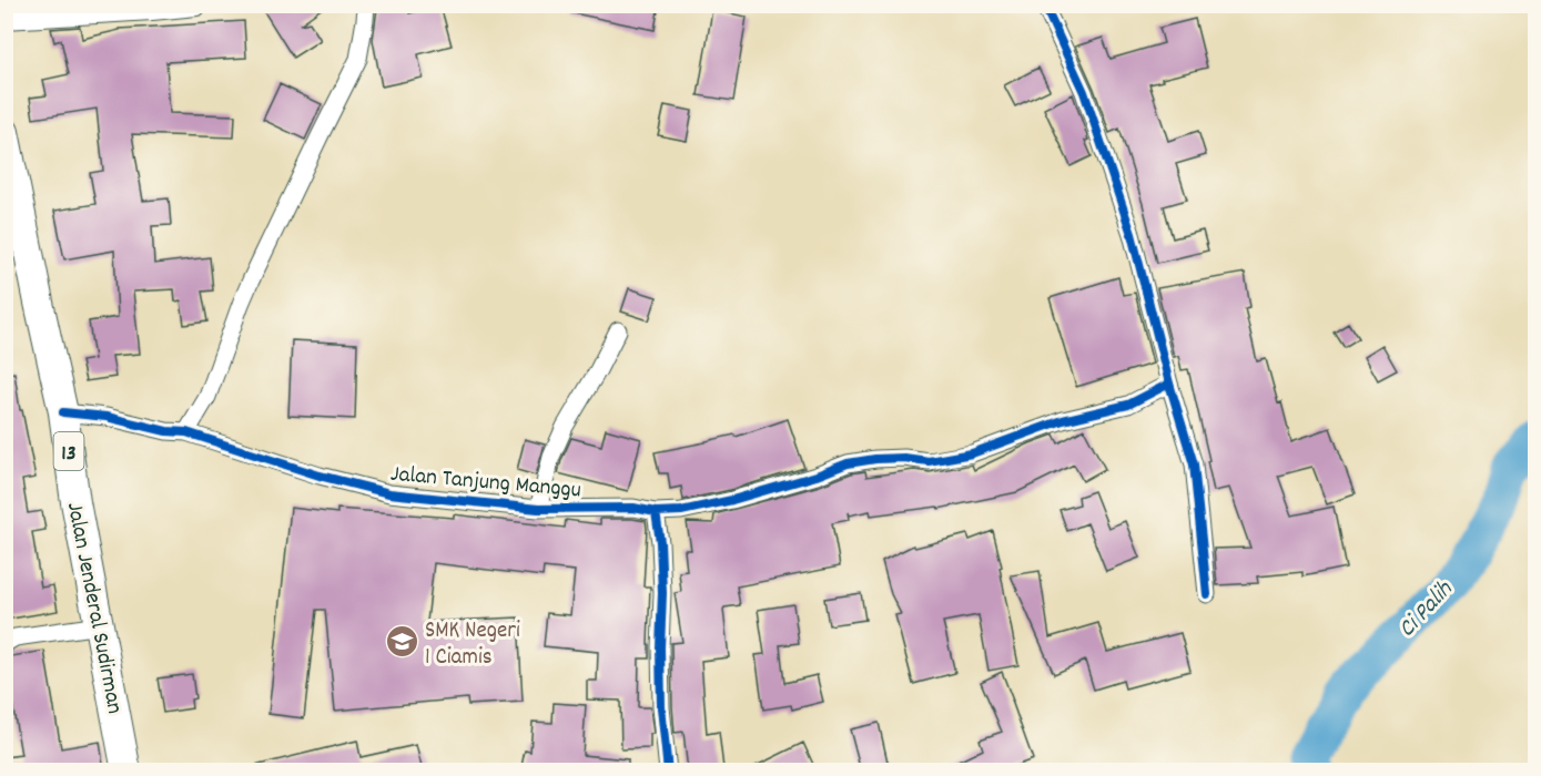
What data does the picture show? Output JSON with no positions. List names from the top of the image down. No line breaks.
{"streets":{"highway":["13","Jalan Jenderal Sudirman"],"street":["Jalan Tanjung Manggu"]},"crossings":[["Jalan Tanjung Manggu","Jalan Jenderal Sudirman"]],"water":["Ci Palih"],"places":{"school or university":["SMK Negeri 1 Ciamis"]}}
